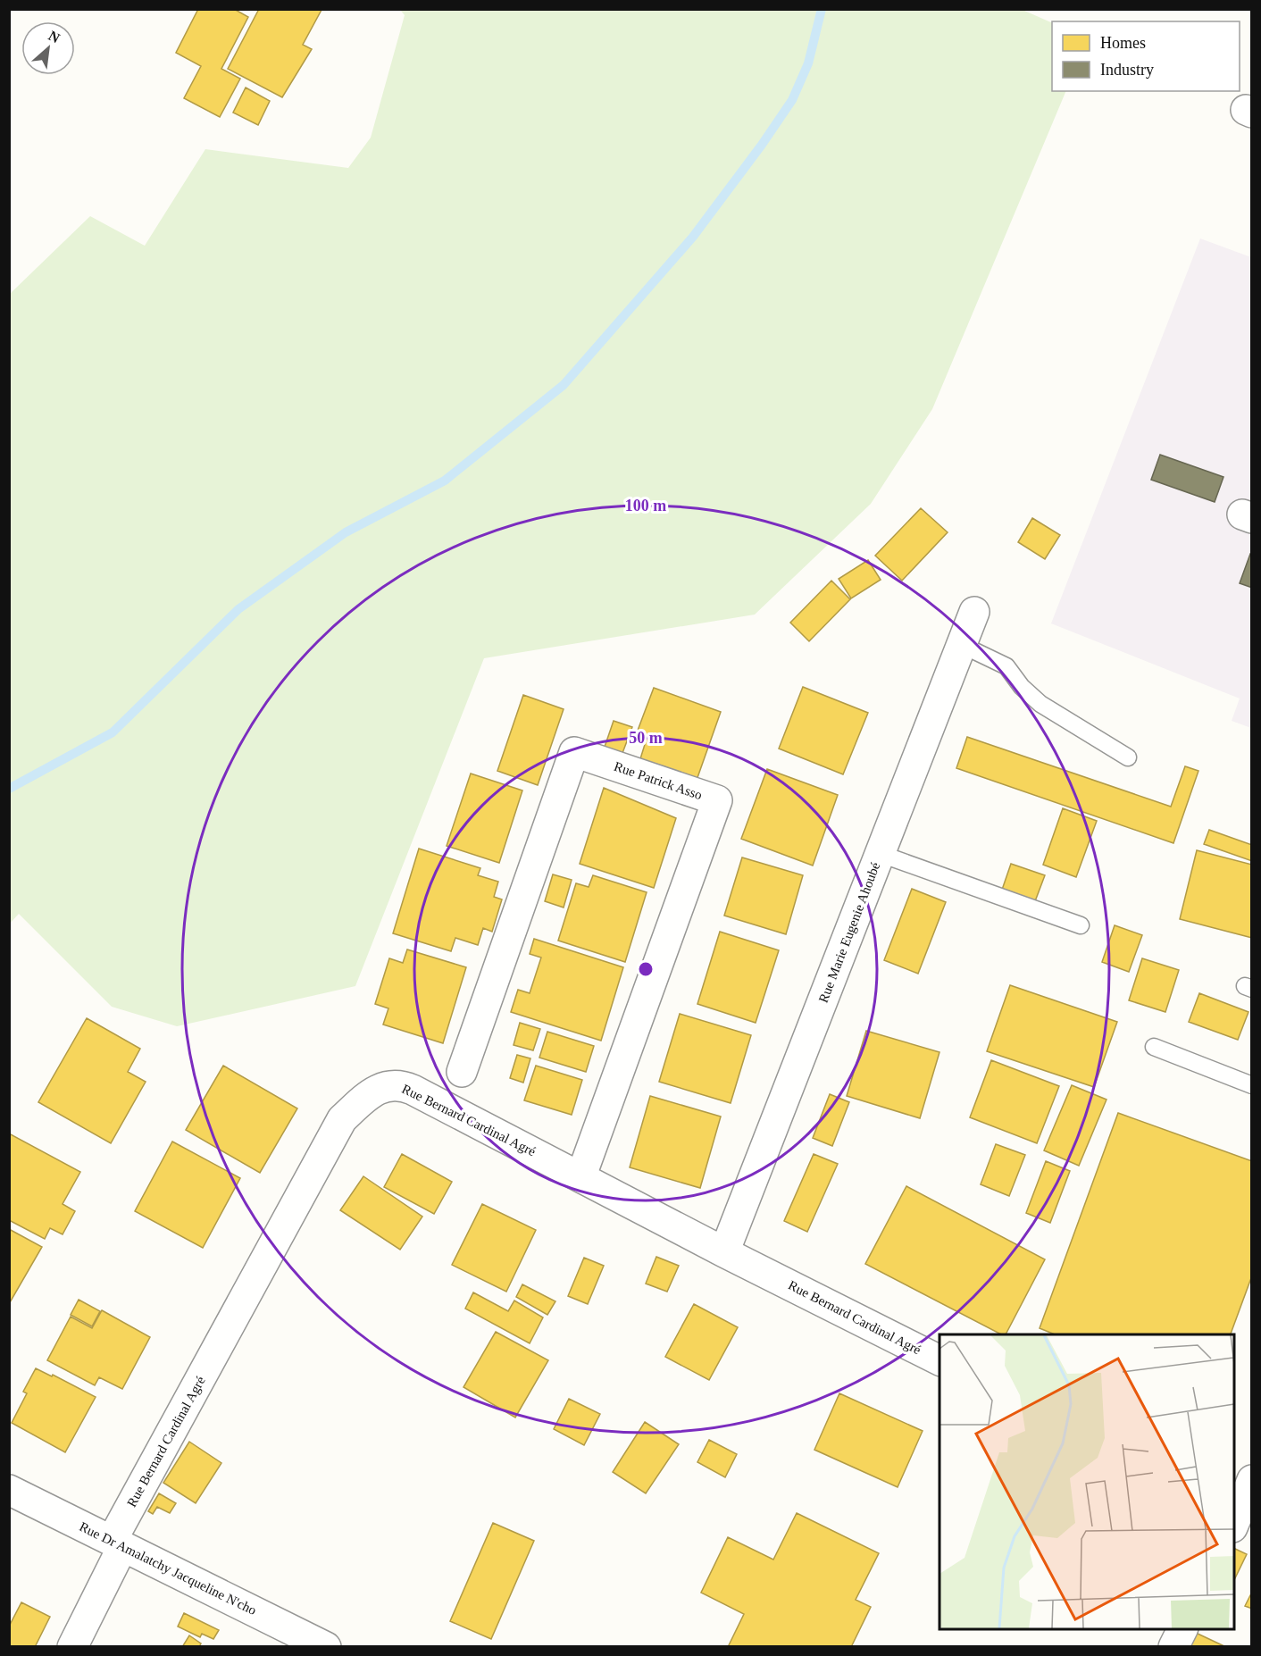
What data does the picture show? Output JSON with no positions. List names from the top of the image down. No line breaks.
{"streets":{"street":["Rue Patrick Asso","Rue Marie Eugenie Ahoubé","Rue Bernard Cardinal Agré","Rue Dr Amalatchy Jacqueline N'cho"]},"crossings":[["Rue Patrick Asso","Rue Bernard Cardinal Agré"],["Rue Marie Eugenie Ahoubé","Rue Bernard Cardinal Agré"],["Rue Bernard Cardinal Agré","Rue Dr Amalatchy Jacqueline N'cho"]],"legend":["Homes","Industry"],"north":"top right","rings":["100 m","50 m"]}
